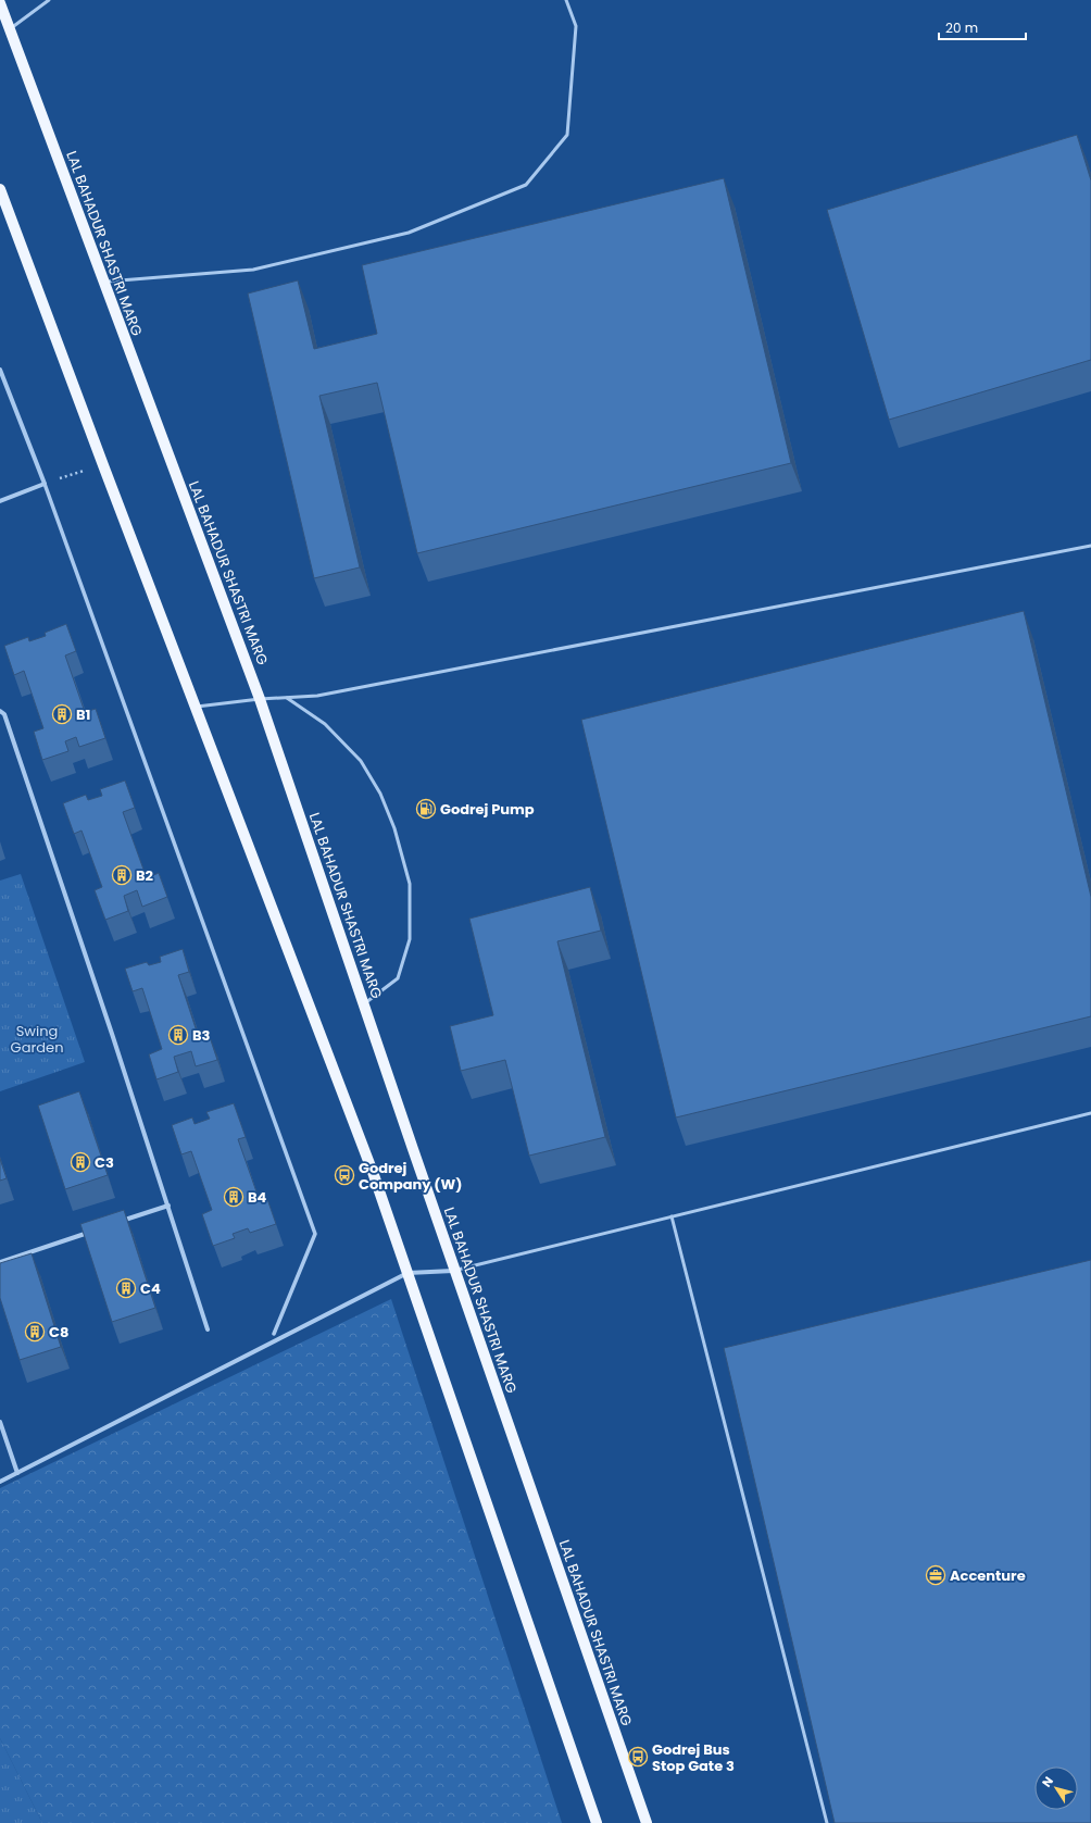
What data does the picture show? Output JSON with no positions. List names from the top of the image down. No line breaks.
{"streets":{"main road":["LAL BAHADUR SHASTRI MARG"]},"parks":["Swing Garden"],"places":{"building":["B1","B2","B3","C3","B4","C4","C8"],"fuel station":["Godrej Pump"],"bus stop":["Godrej Company (W)","Godrej Bus Stop Gate 3"],"office":["Accenture"]},"scale_bar":"20 m","north":"top left"}
